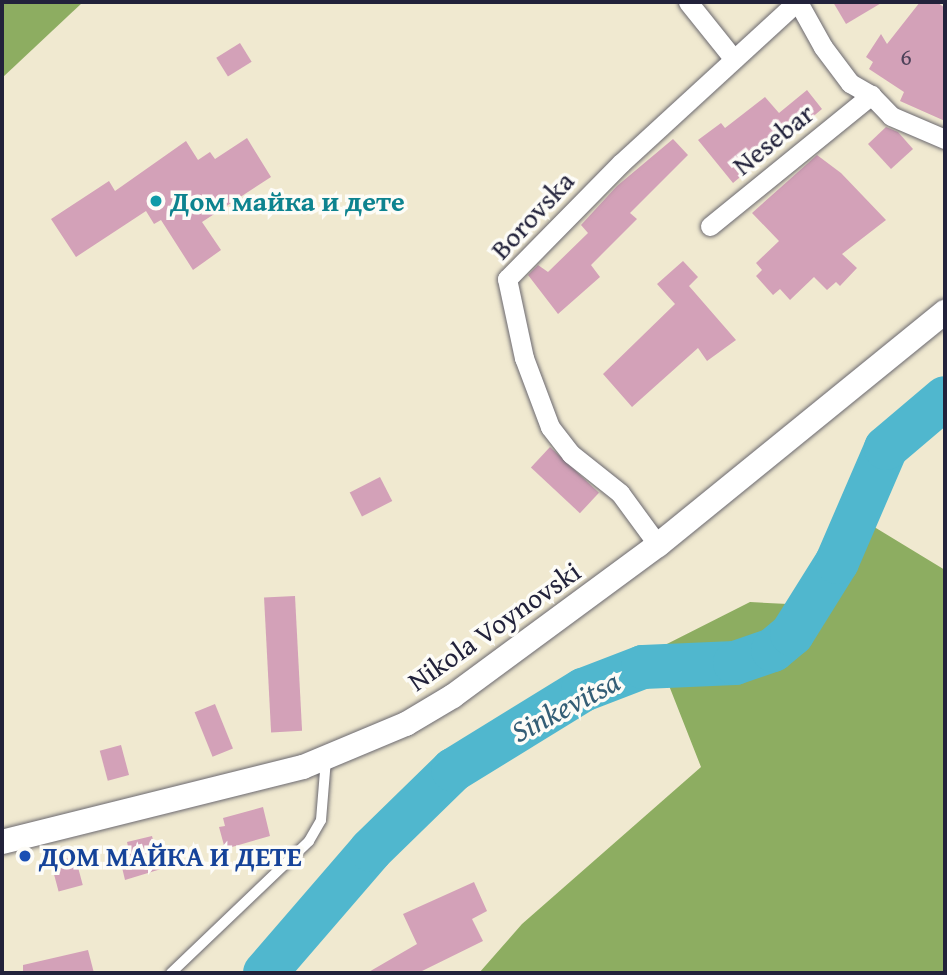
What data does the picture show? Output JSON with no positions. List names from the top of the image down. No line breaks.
{"streets":{"street":["Nesebar","Borovska","Nikola Voynovski"]},"crossings":[["Borovska","Nikola Voynovski"]],"water":["Sinkevitsa"],"places":["Дом майка и дете","ДОМ МАЙКА И ДЕТЕ"],"house_numbers":["6"]}
